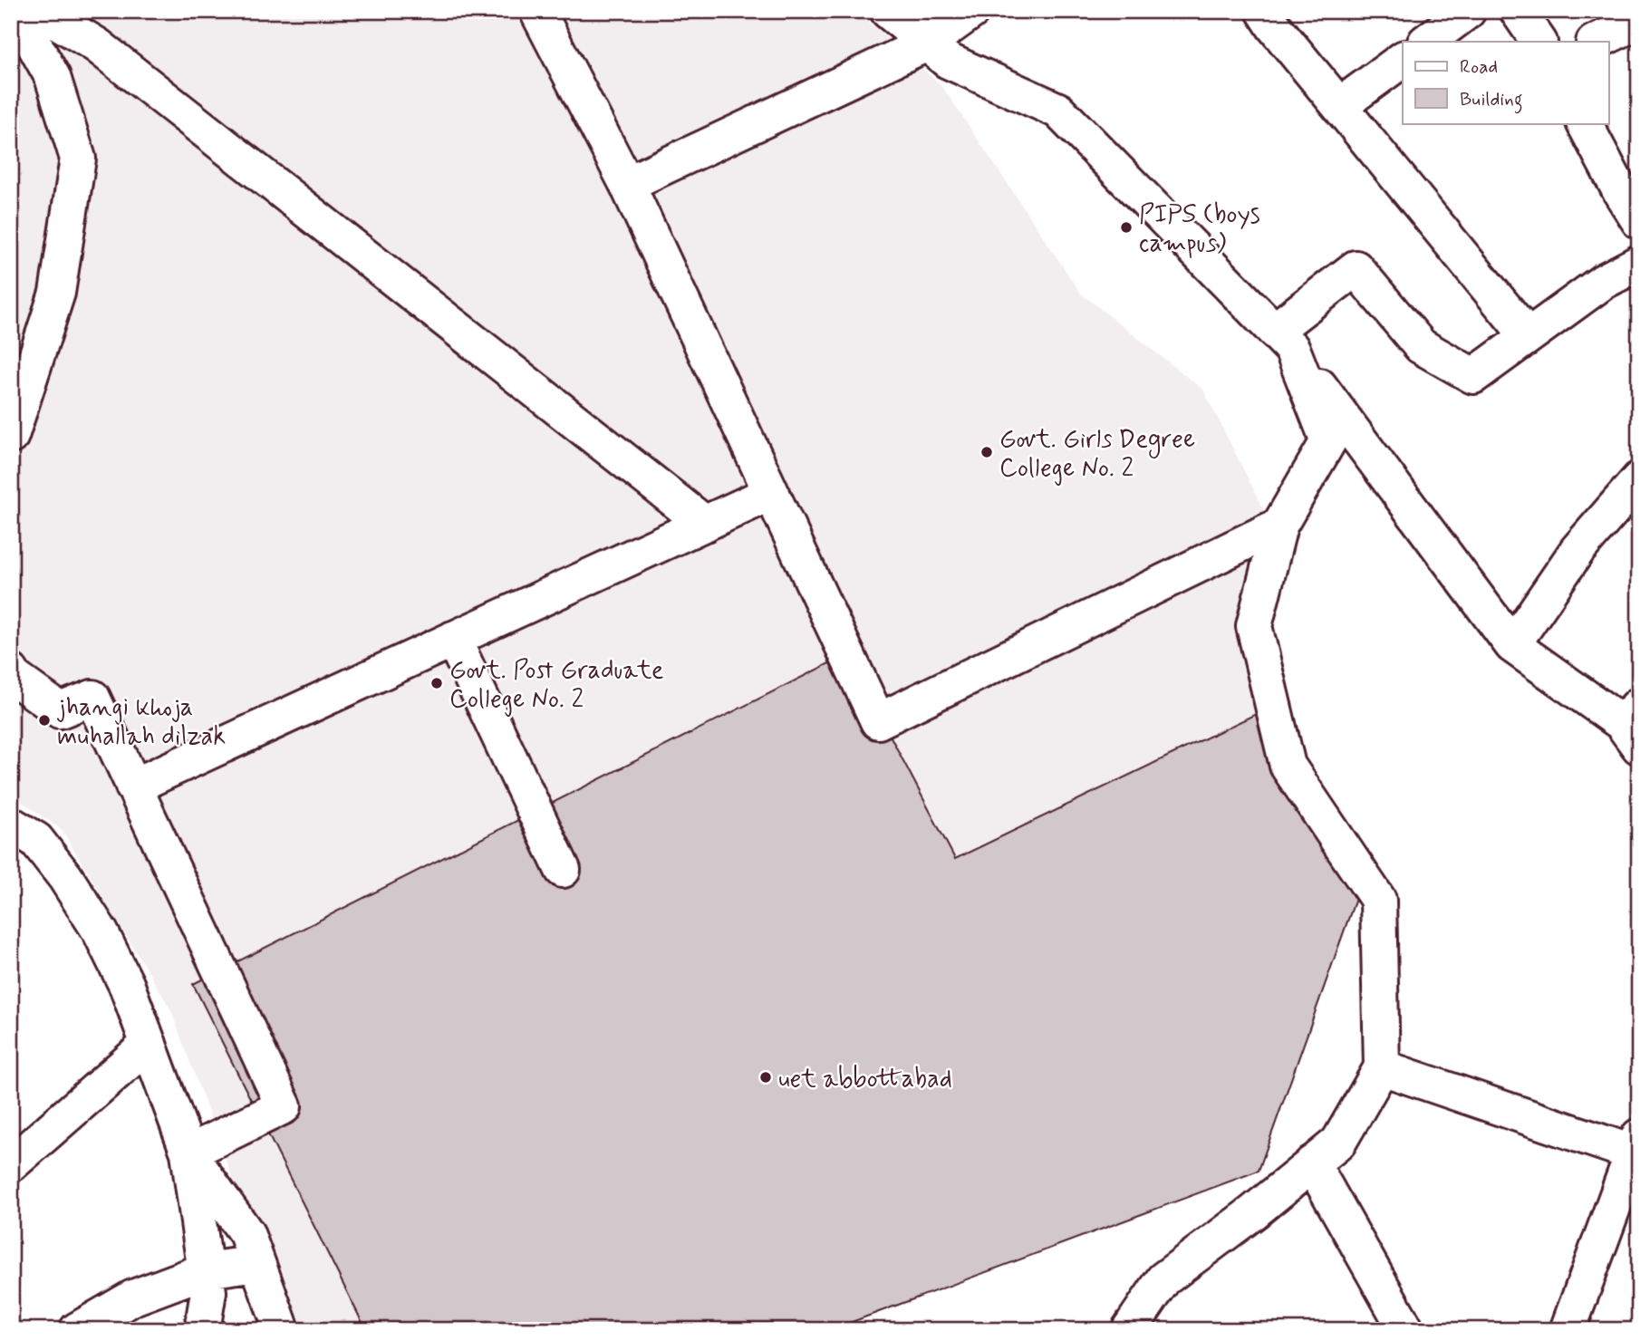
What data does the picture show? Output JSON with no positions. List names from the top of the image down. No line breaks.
{"places":["PIPS (boys campus)","Govt. Girls Degree College No. 2","Govt. Post Graduate College No. 2","jhangi khoja muhallah dilzak","uet abbottabad"],"legend":["Road","Building"]}
